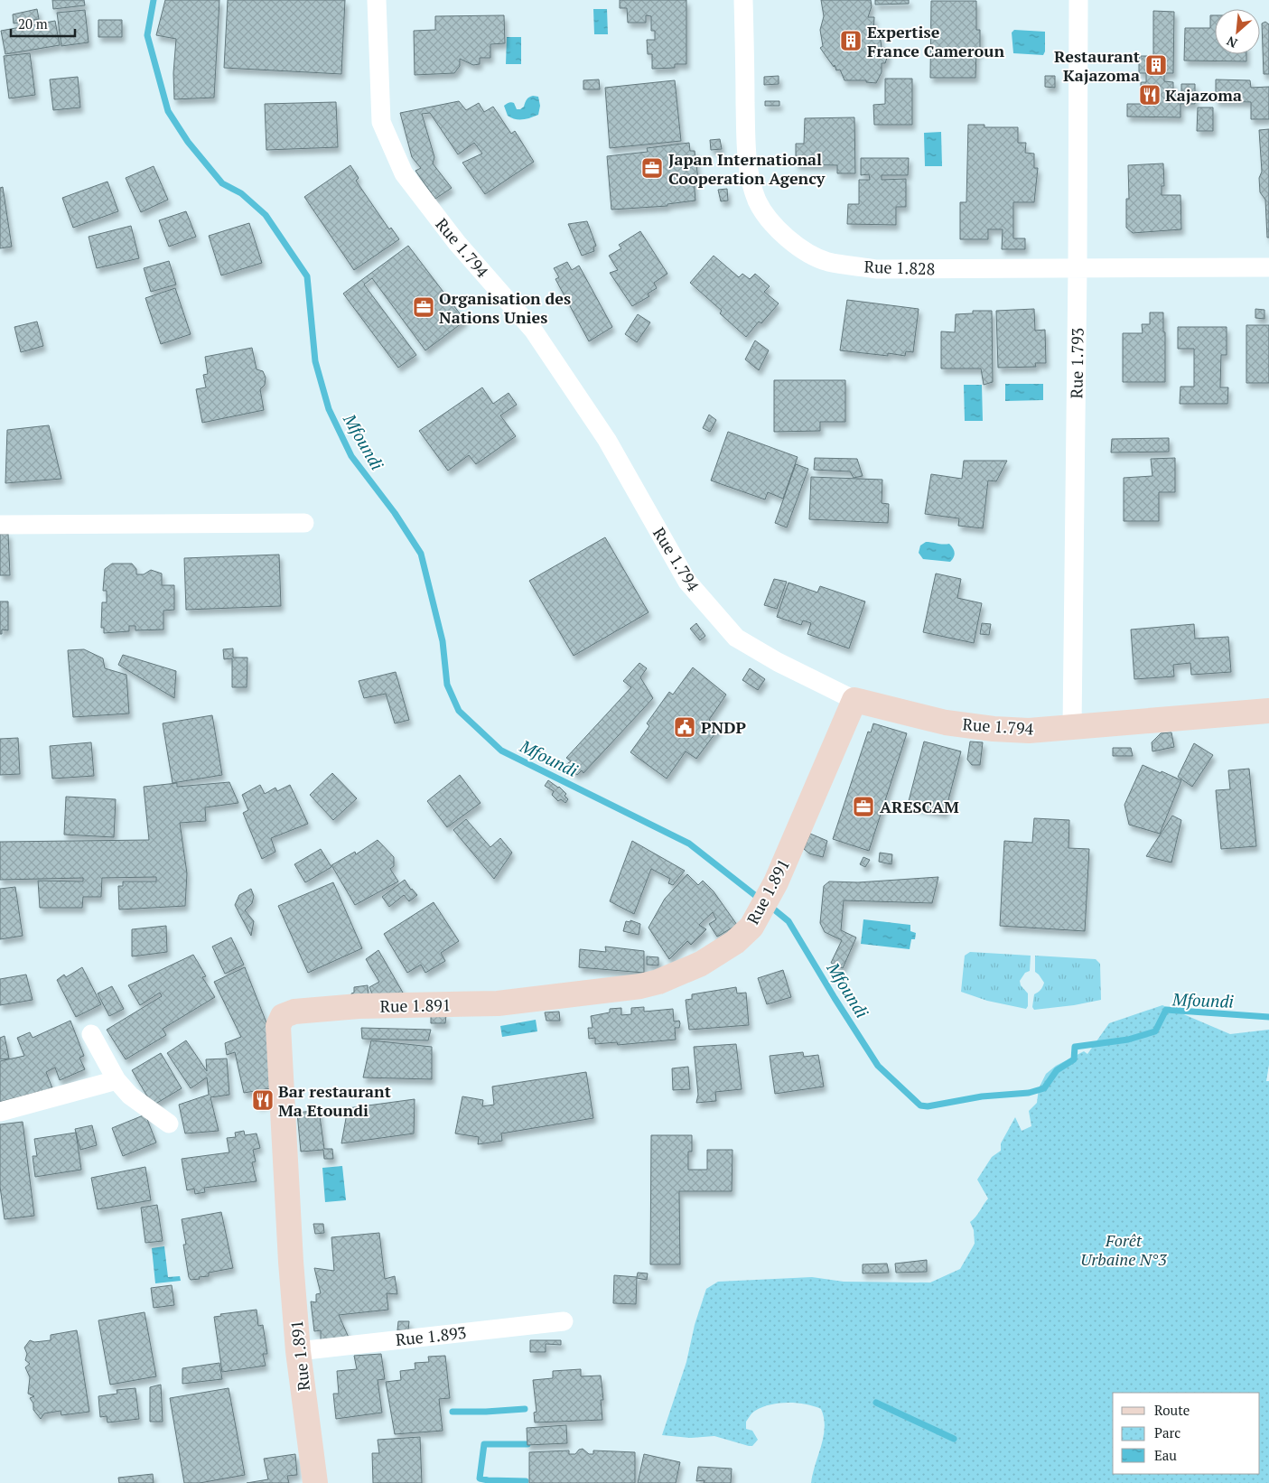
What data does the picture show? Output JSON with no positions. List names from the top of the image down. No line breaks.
{"streets":{"street":["Rue 1.794","Rue 1.828","Rue 1.793","Rue 1.891","Rue 1.893"]},"crossings":[["Rue 1.794","Rue 1.793"],["Rue 1.794","Rue 1.891"],["Rue 1.828","Rue 1.793"],["Rue 1.891","Rue 1.893"]],"water":["Mfoundi"],"parks":["Forêt Urbaine N°3"],"places":{"building":["Expertise France Cameroun","Restaurant Kajazoma"],"restaurant":["Kajazoma","Bar restaurant Ma Etoundi"],"office":["Japan International Cooperation Agency","Organisation des Nations Unies","ARESCAM"],"public building":["PNDP"]},"legend":["Route","Parc","Eau"],"scale_bar":"20 m","north":"bottom left"}
